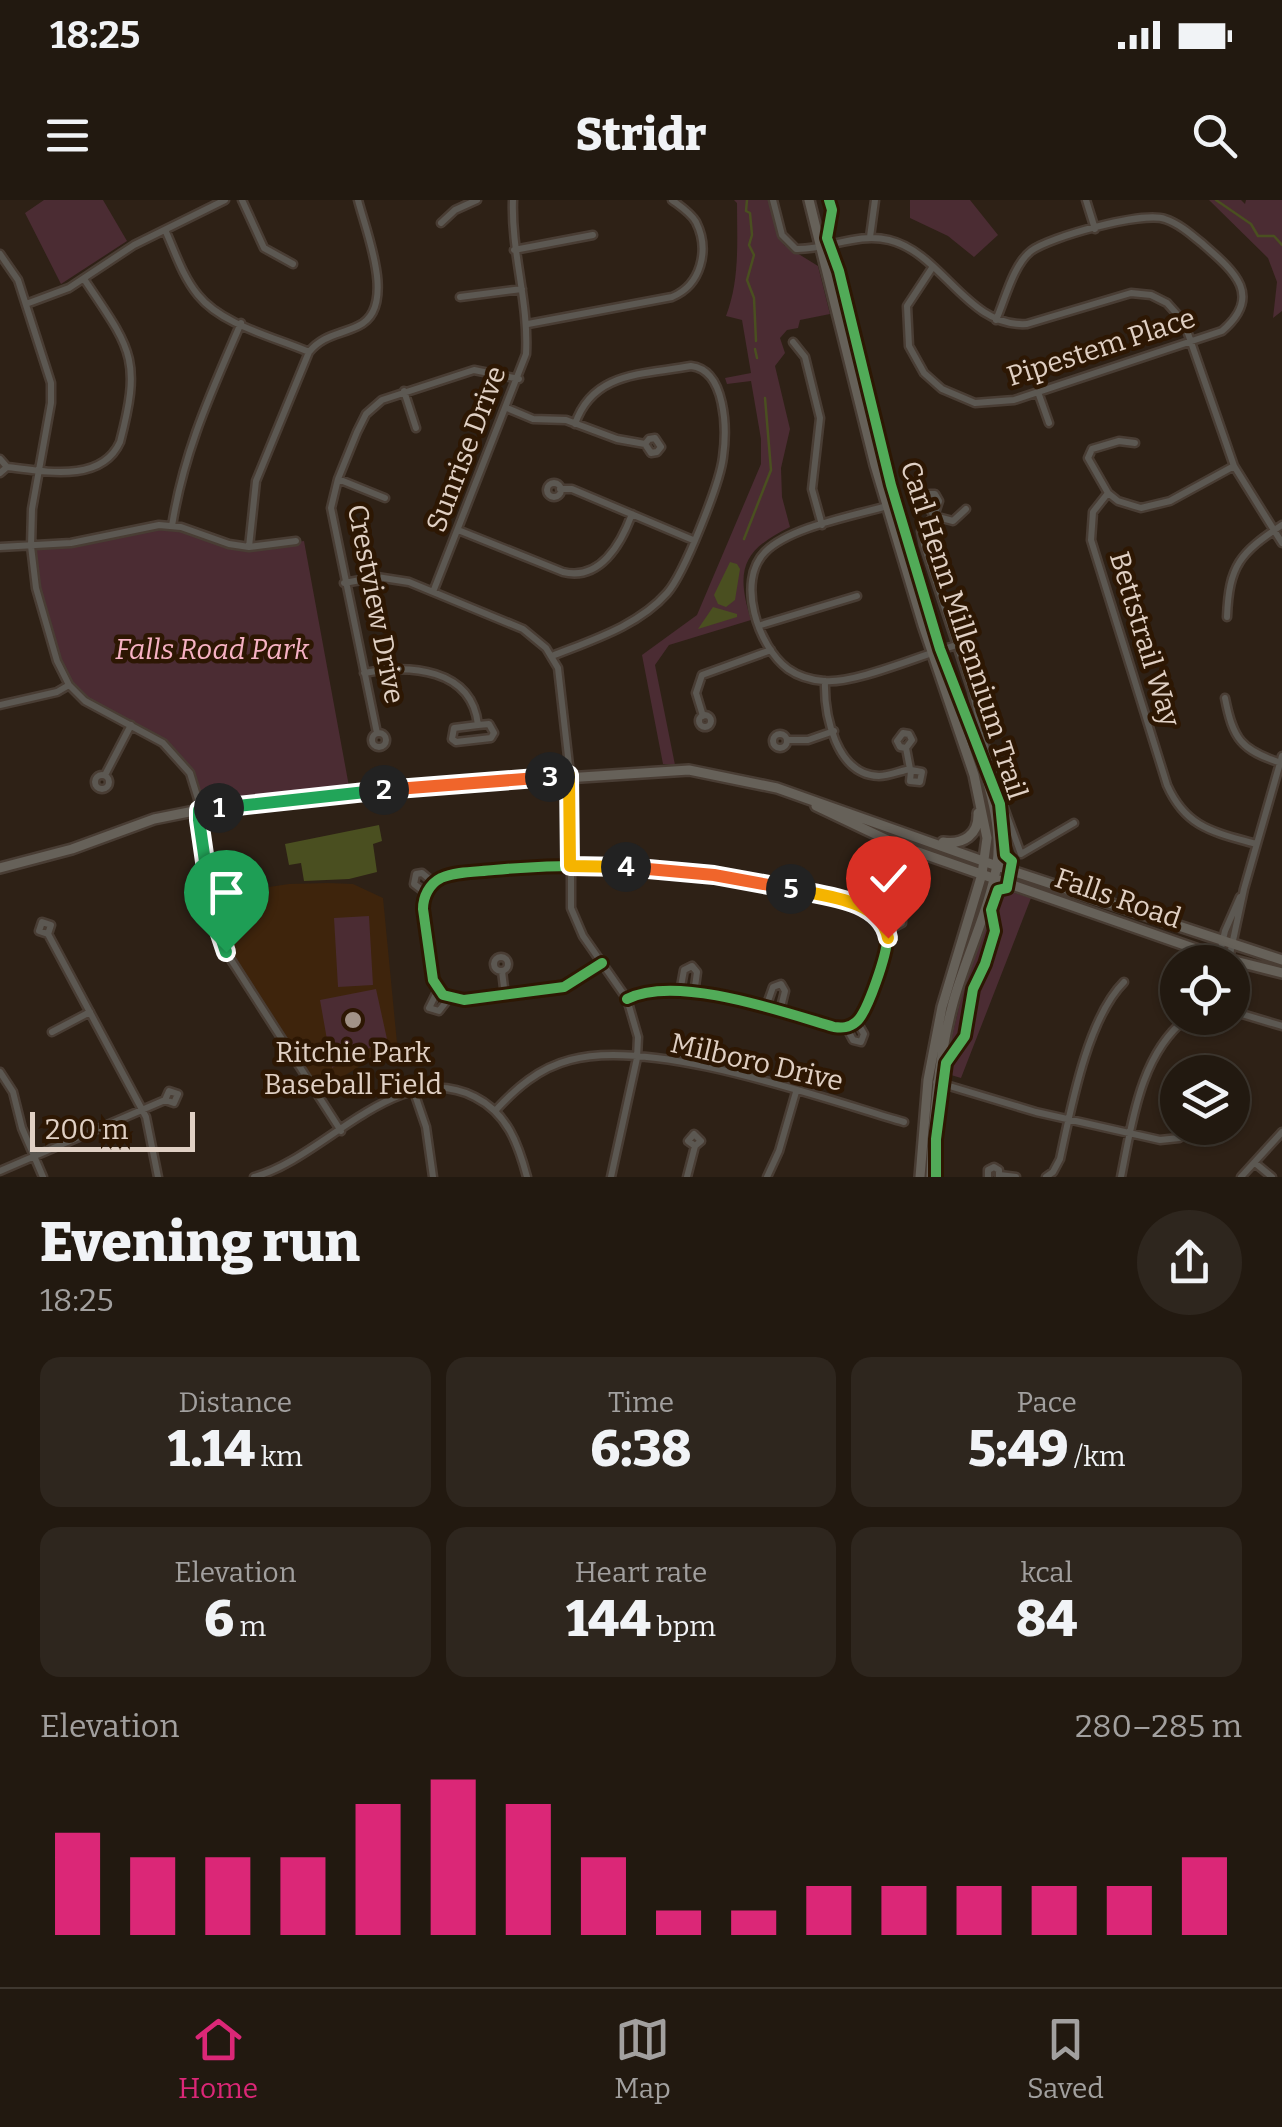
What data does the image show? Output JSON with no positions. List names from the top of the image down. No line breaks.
{"streets":{"main road":["Falls Road"],"street":["Pipestem Place","Sunrise Drive","Crestview Drive","Bettstrail Way","Milboro Drive"],"cycle path":["Carl Henn Millennium Trail"]},"crossings":[["Sunrise Drive","Crestview Drive"]],"parks":["Falls Road Park"],"places":["Ritchie Park Baseball Field"],"scale_bar":"200 m","page":{"status":"18:25","header":"Stridr","pins":["3","2","1","4","5"],"scale":"200 m","heading":["Evening run","18:25"],"stats":[["Distance","1.14 km"],["Time","6:38"],["Pace","5:49 /km"],["Elevation","6 m"],["Heart rate","144 bpm"],["kcal","84"]],"chart":["Elevation","280–285 m"],"tabs":["Home","Map","Saved"]}}
